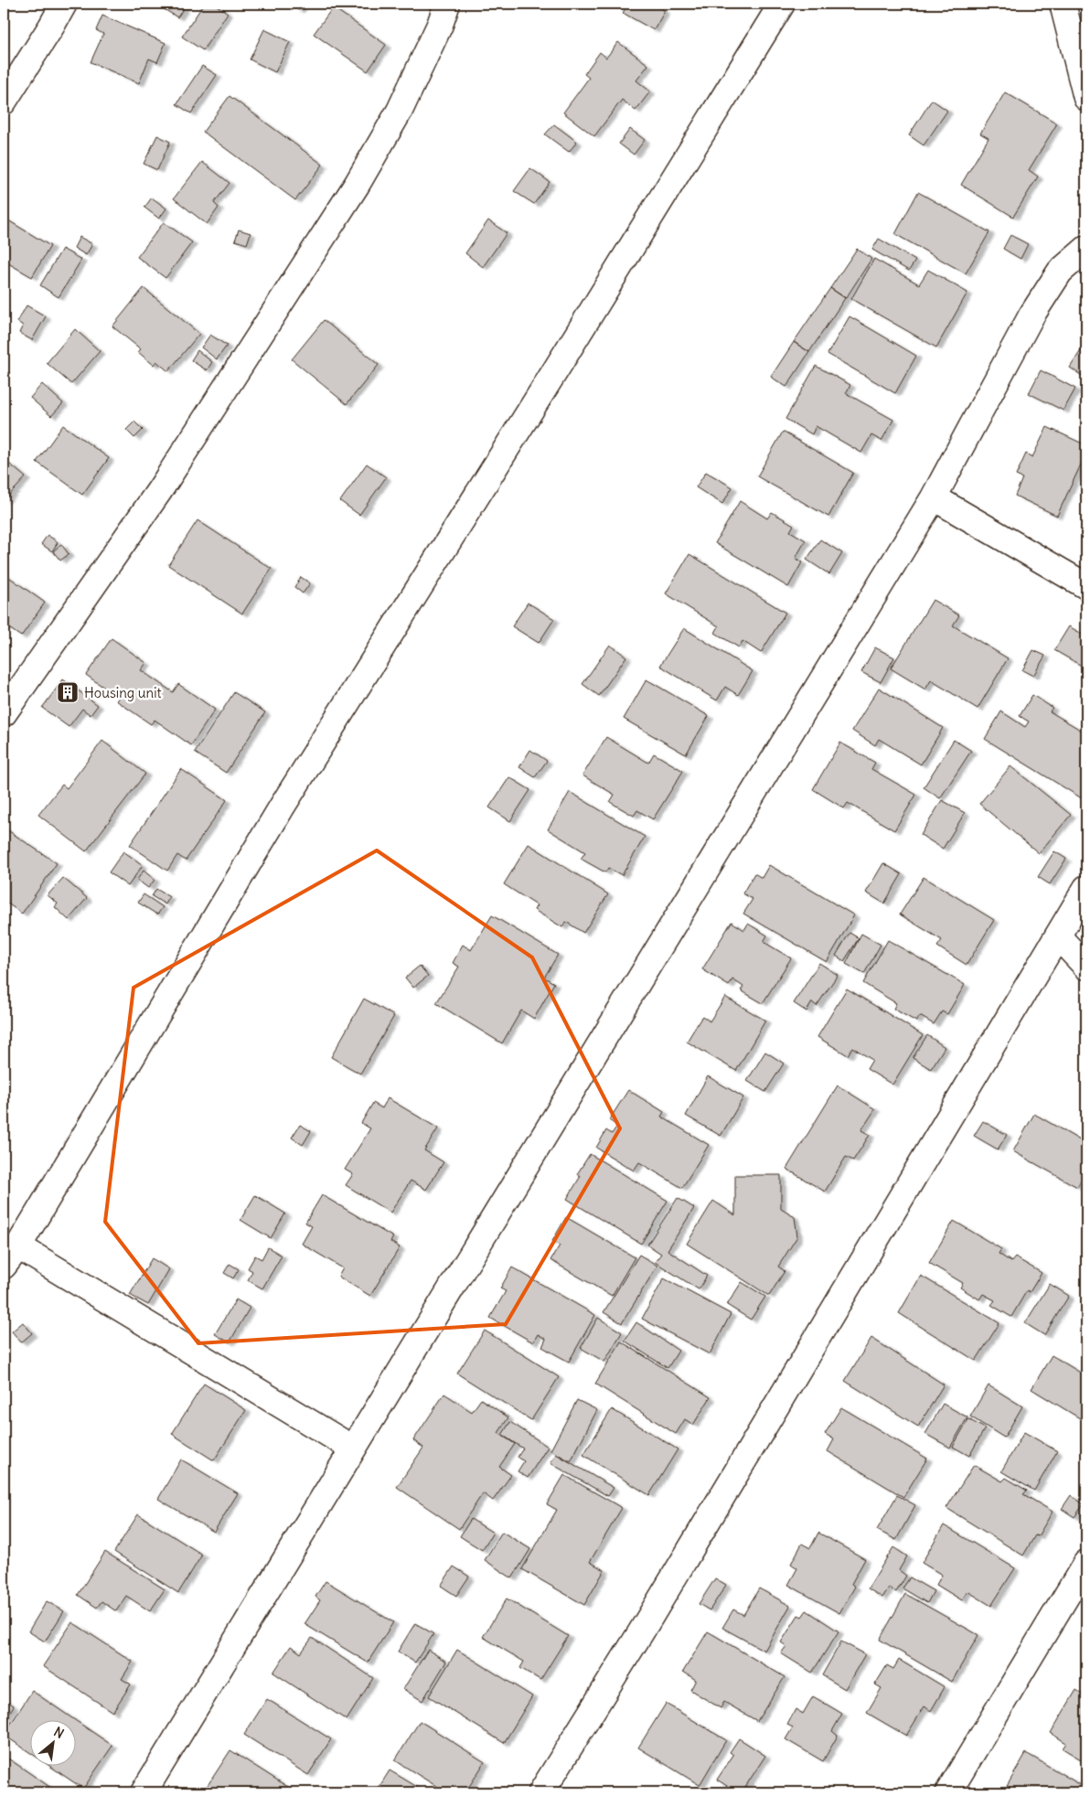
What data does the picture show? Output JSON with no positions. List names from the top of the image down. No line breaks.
{"places":{"building":["Housing unit"]},"north":"top right"}
